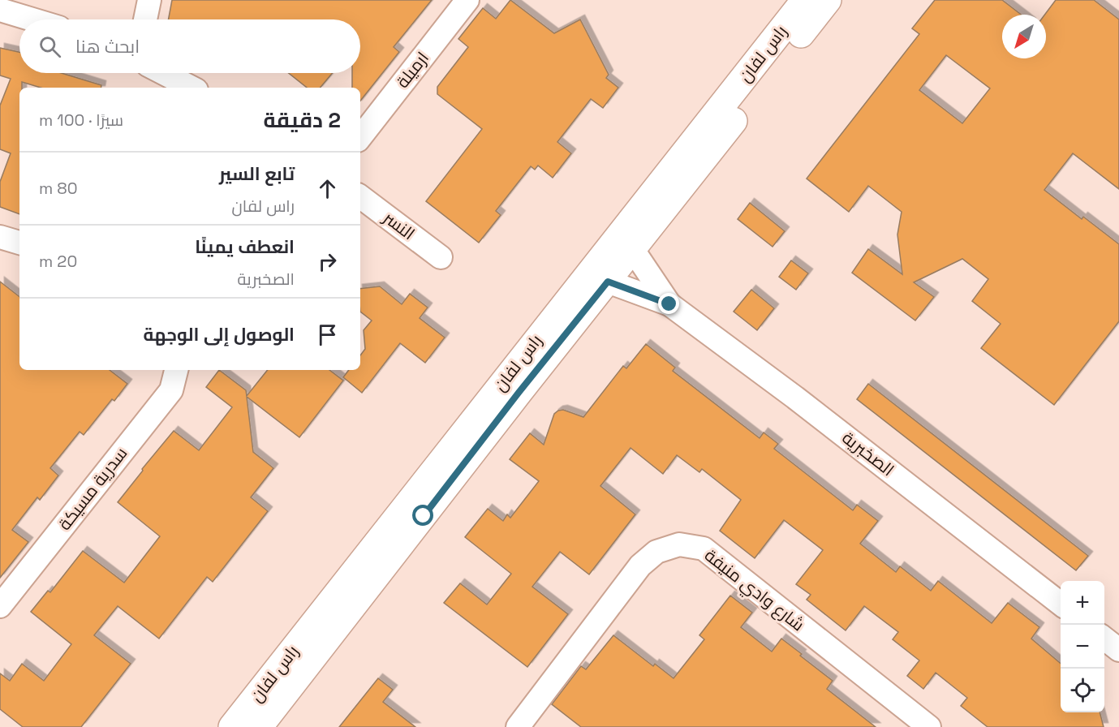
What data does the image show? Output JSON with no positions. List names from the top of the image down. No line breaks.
{"streets":{"street":["راس لفان","ارميلة","النسر","الصخبرية","سدرية مسيكة","شارع وادي منيفة"]},"crossings":[["راس لفان","الصخبرية"]],"north":"bottom left","page":{"search":"ابحث هنا","heading":["2 دقيقة","سيرًا · 100 m"],"list":[["تابع السير","راس لفان","80 m"],["انعطف يمينًا","الصخبرية","20 m"],"الوصول إلى الوجهة"],"map_buttons":["+","−"]}}
